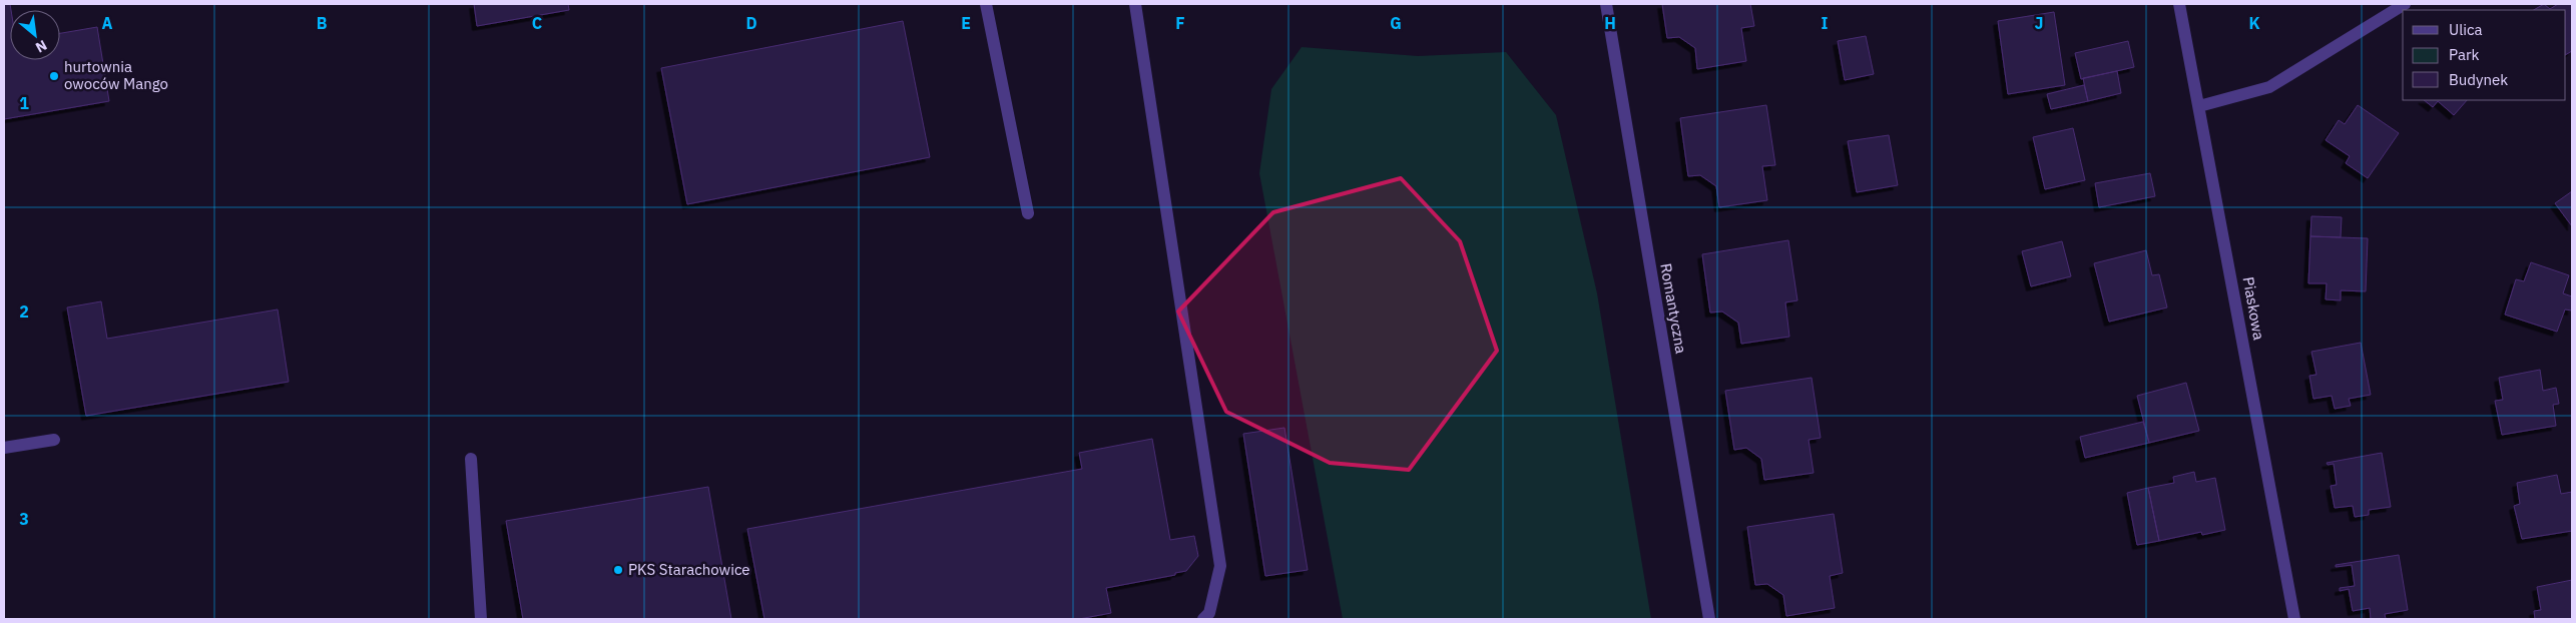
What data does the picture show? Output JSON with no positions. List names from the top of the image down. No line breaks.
{"streets":{"street":["Romantyczna","Piaskowa"]},"places":["hurtownia owoców Mango","PKS Starachowice"],"legend":["Ulica","Park","Budynek"],"north":"bottom right","grid":{"columns":["A","B","C","D","E","F","G","H","I","J","K"],"rows":["1","2","3"]}}
